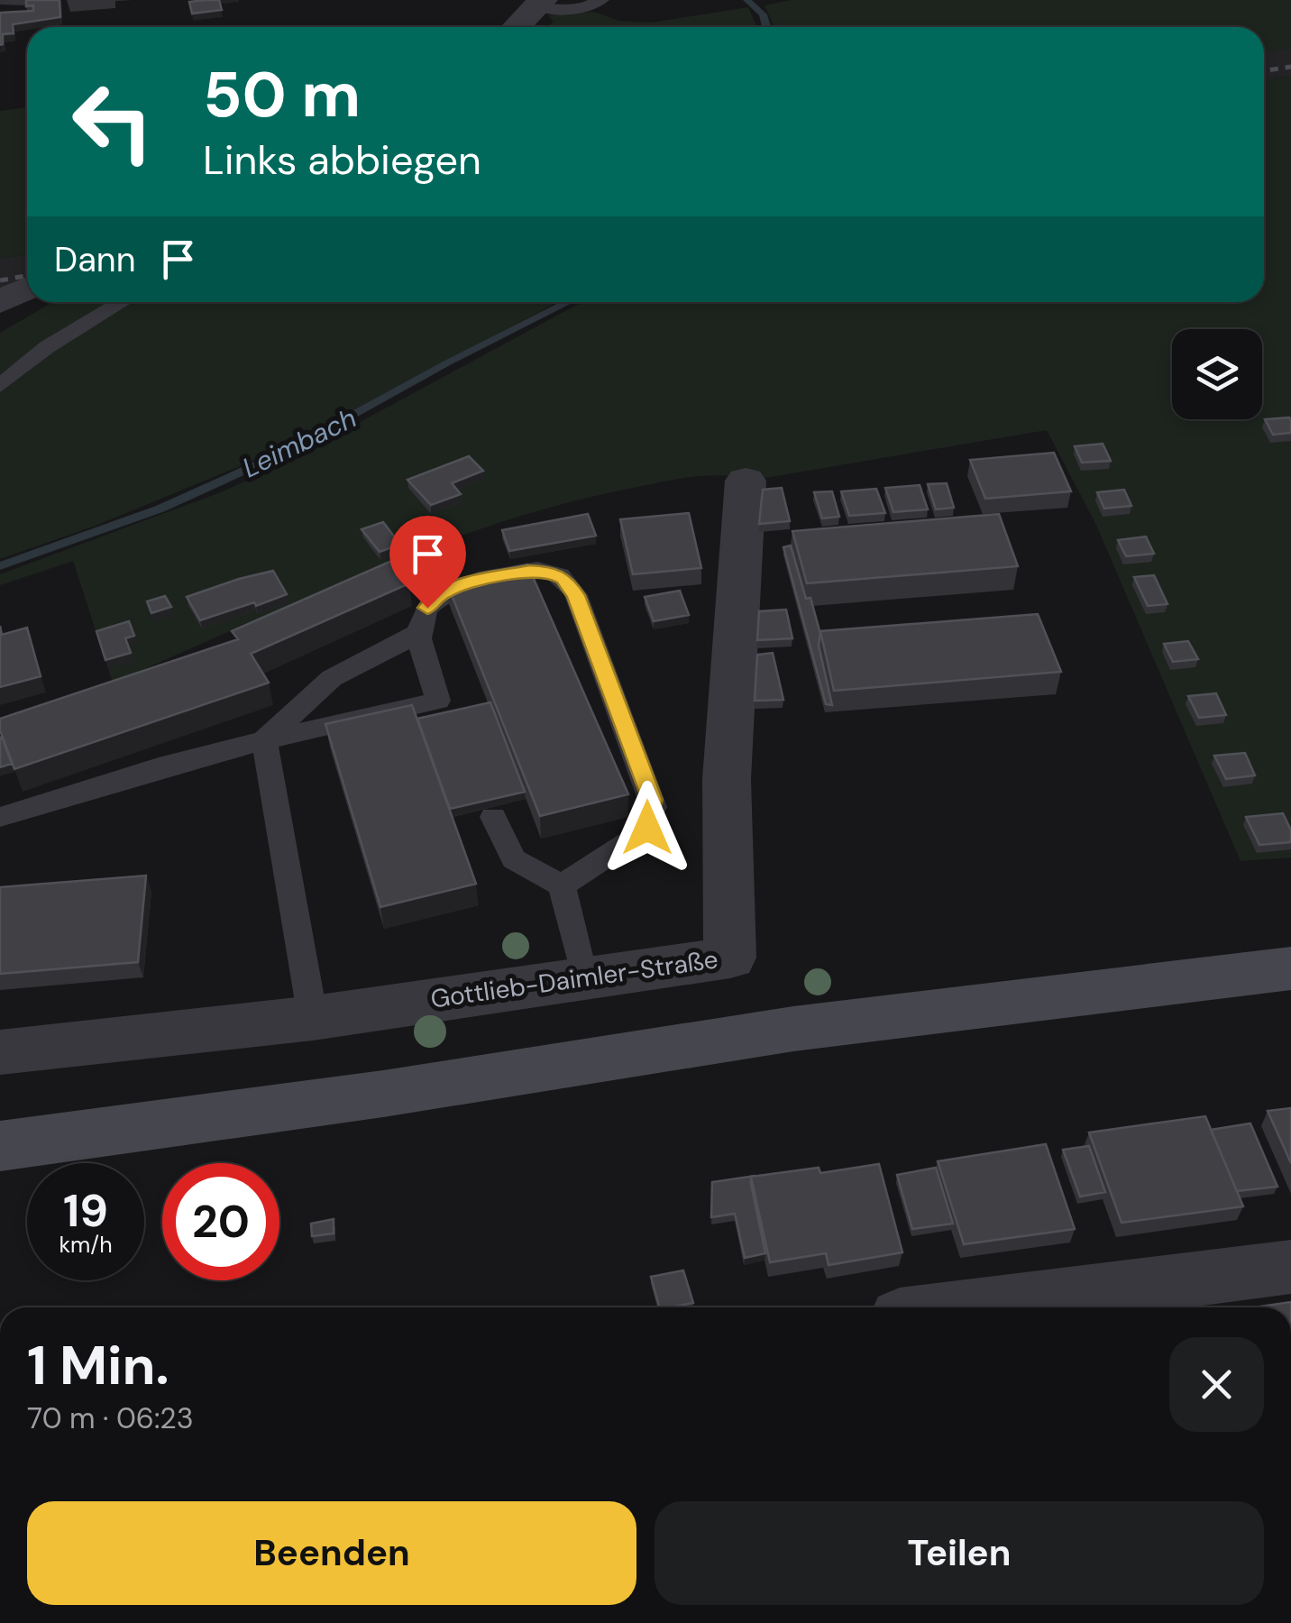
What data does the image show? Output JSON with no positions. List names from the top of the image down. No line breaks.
{"streets":{"street":["Gottlieb-Daimler-Straße"]},"water":["Leimbach"],"page":{"turn":["50 m","Links abbiegen"],"then":"Dann","speed":"19 km/h","limit":"20","heading":["1 Min.","70 m · 06:23"],"buttons":["Beenden","Teilen"]}}
